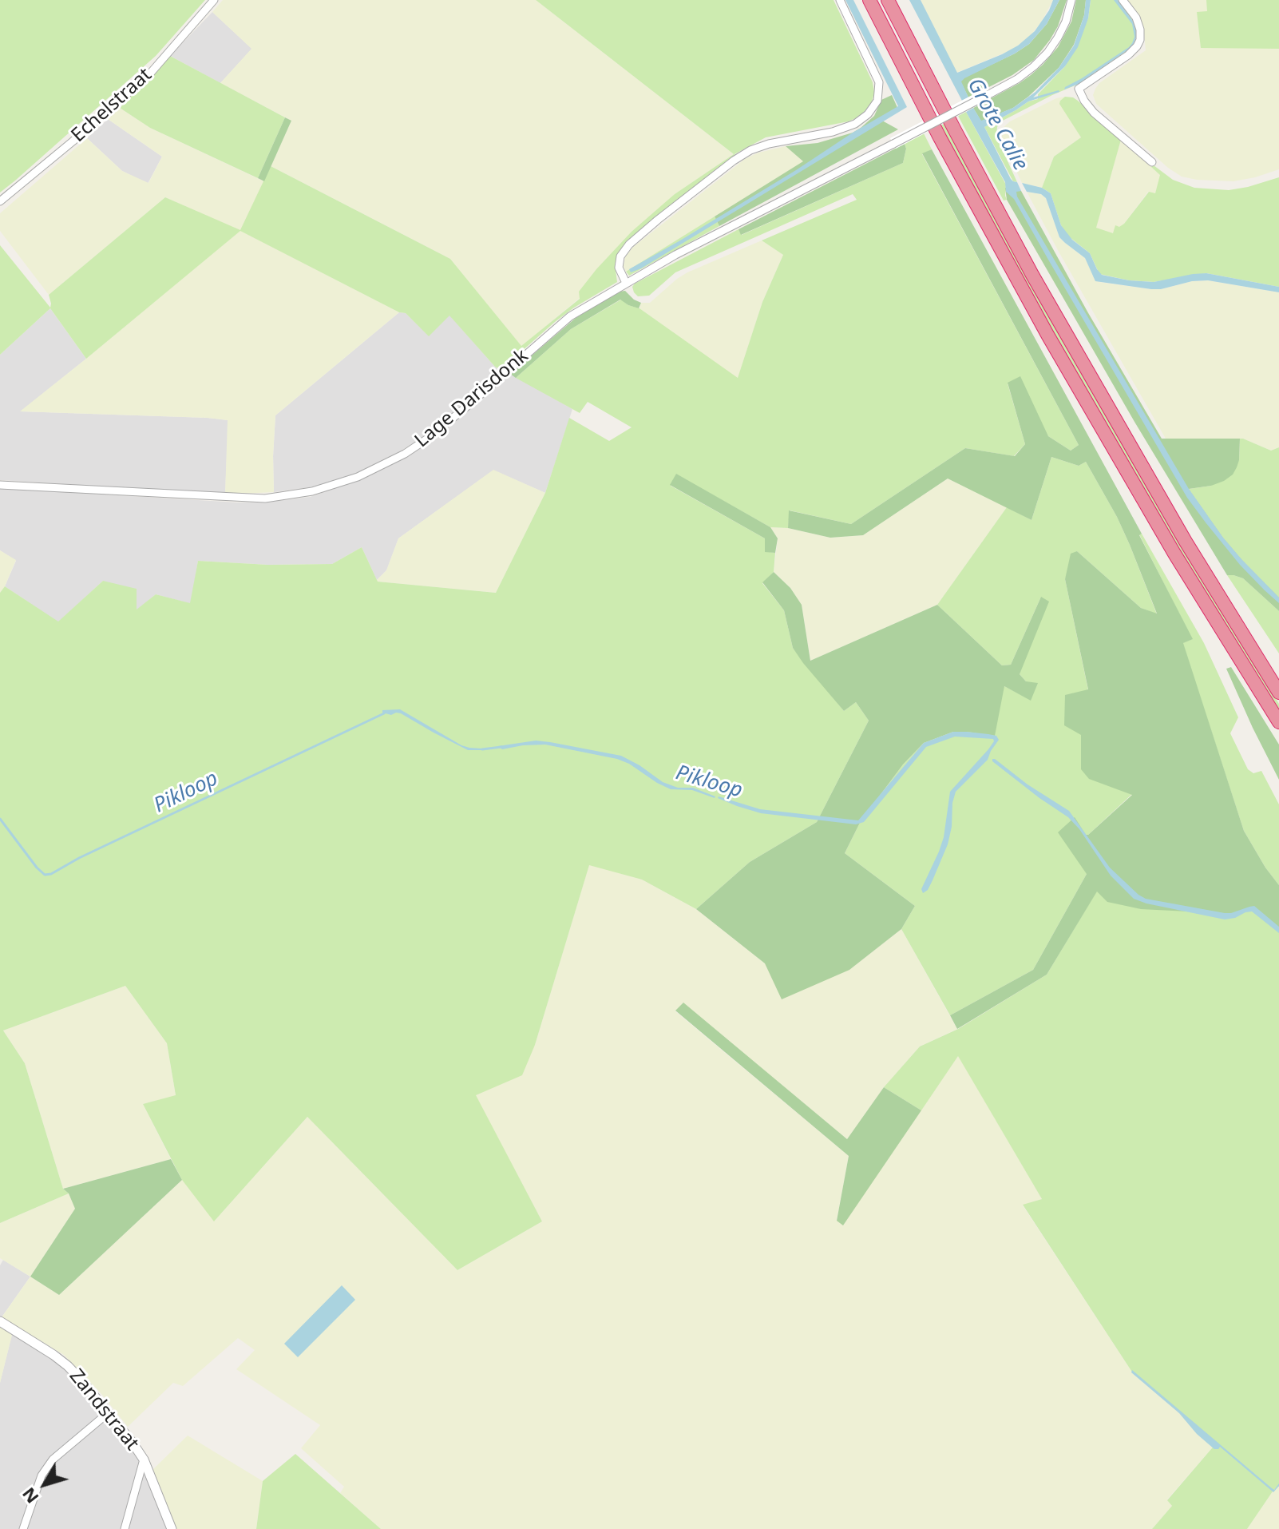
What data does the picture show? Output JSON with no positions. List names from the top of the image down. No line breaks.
{"streets":{"street":["Echelstraat","Lage Darisdonk","Zandstraat"]},"water":["Grote Calie","Pikloop"],"north":"bottom left"}
